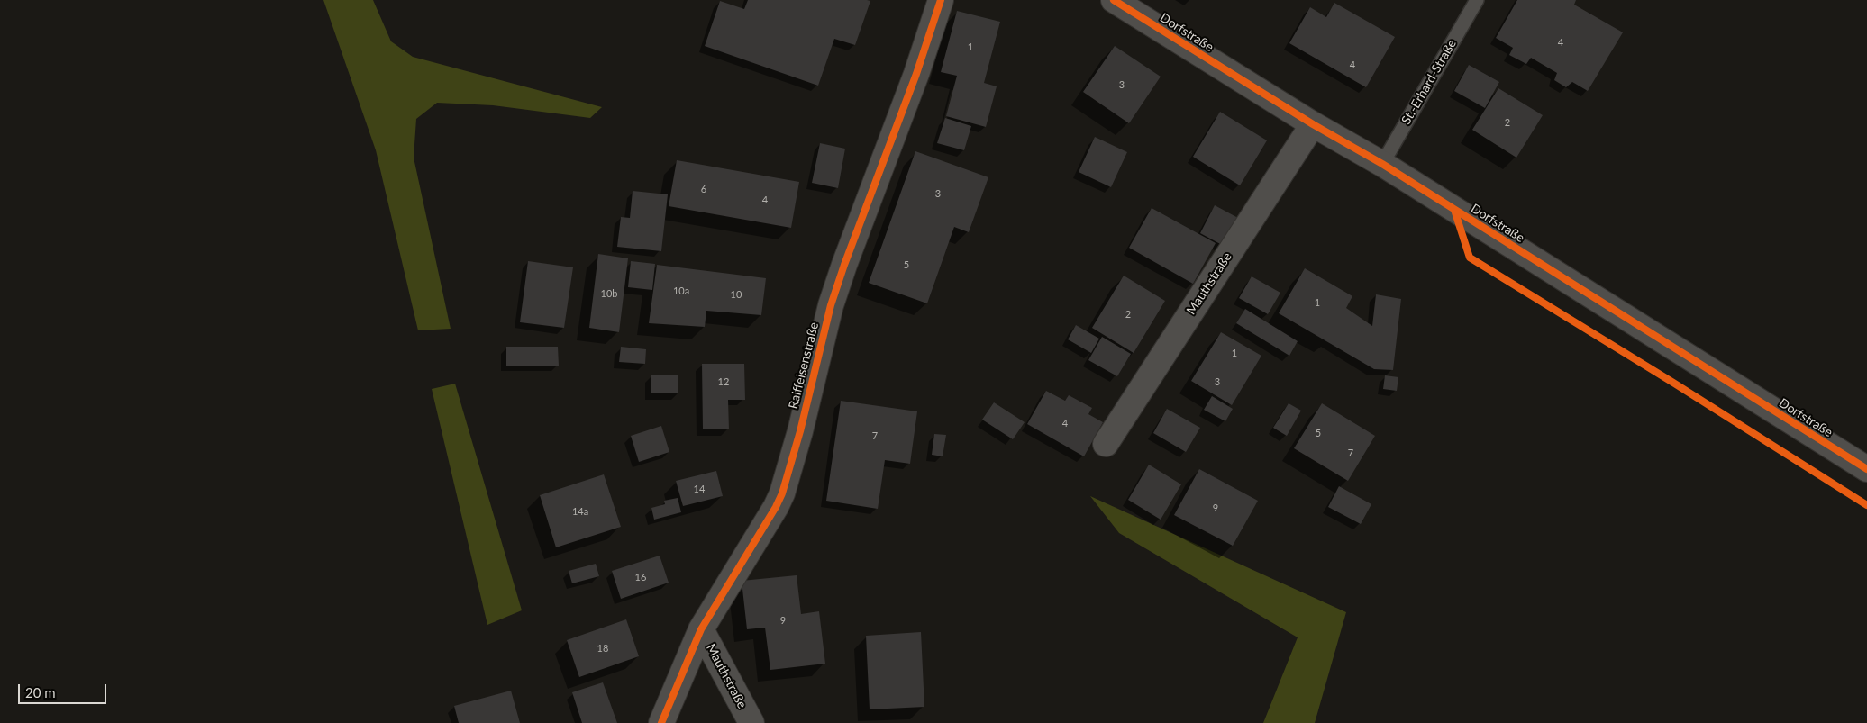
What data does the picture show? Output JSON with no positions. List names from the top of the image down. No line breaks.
{"streets":{"street":["Dorfstraße","Mauthstraße","Raiffeisenstraße"],"lane":["St.-Erhard-Straße"]},"crossings":[["Dorfstraße","St.-Erhard-Straße"],["Dorfstraße","Mauthstraße"],["Mauthstraße","Raiffeisenstraße"]],"house_numbers":["4","1","4","3","2","6","3","4","5","10a","10b","10","1","2","1","12","3","4","5","7","7","14","9","14a","16","9","18"],"scale_bar":"20 m"}
